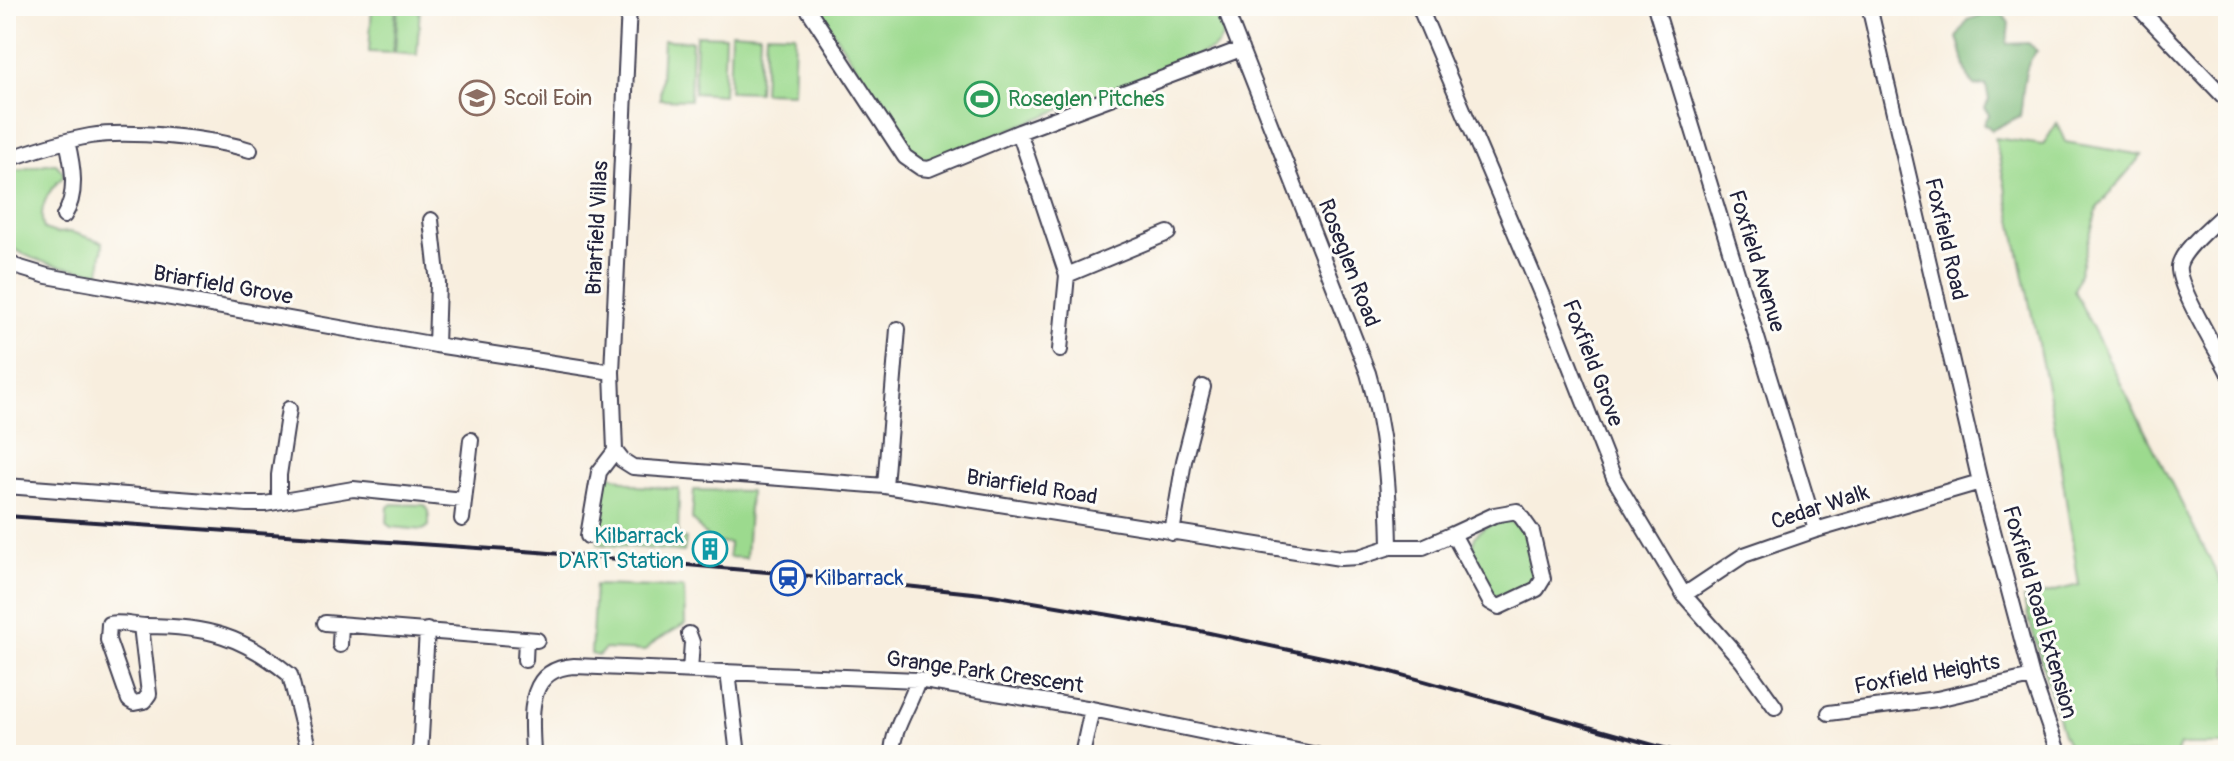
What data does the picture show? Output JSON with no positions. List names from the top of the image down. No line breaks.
{"streets":{"street":["Briarfield Villas","Foxfield Road","Foxfield Avenue","Roseglen Road","Briarfield Grove","Foxfield Grove","Briarfield Road","Cedar Walk","Foxfield Road Extension","Grange Park Crescent","Foxfield Heights"]},"crossings":[["Briarfield Villas","Briarfield Grove"],["Briarfield Villas","Briarfield Road"],["Foxfield Road","Cedar Walk"],["Foxfield Road","Foxfield Road Extension"],["Foxfield Avenue","Cedar Walk"],["Roseglen Road","Briarfield Road"],["Foxfield Grove","Cedar Walk"],["Cedar Walk","Foxfield Road Extension"],["Foxfield Road Extension","Foxfield Heights"]],"places":{"school or university":["Scoil Eoin"],"sports":["Roseglen Pitches"],"building":["Kilbarrack DART Station"],"station":["Kilbarrack"]}}
